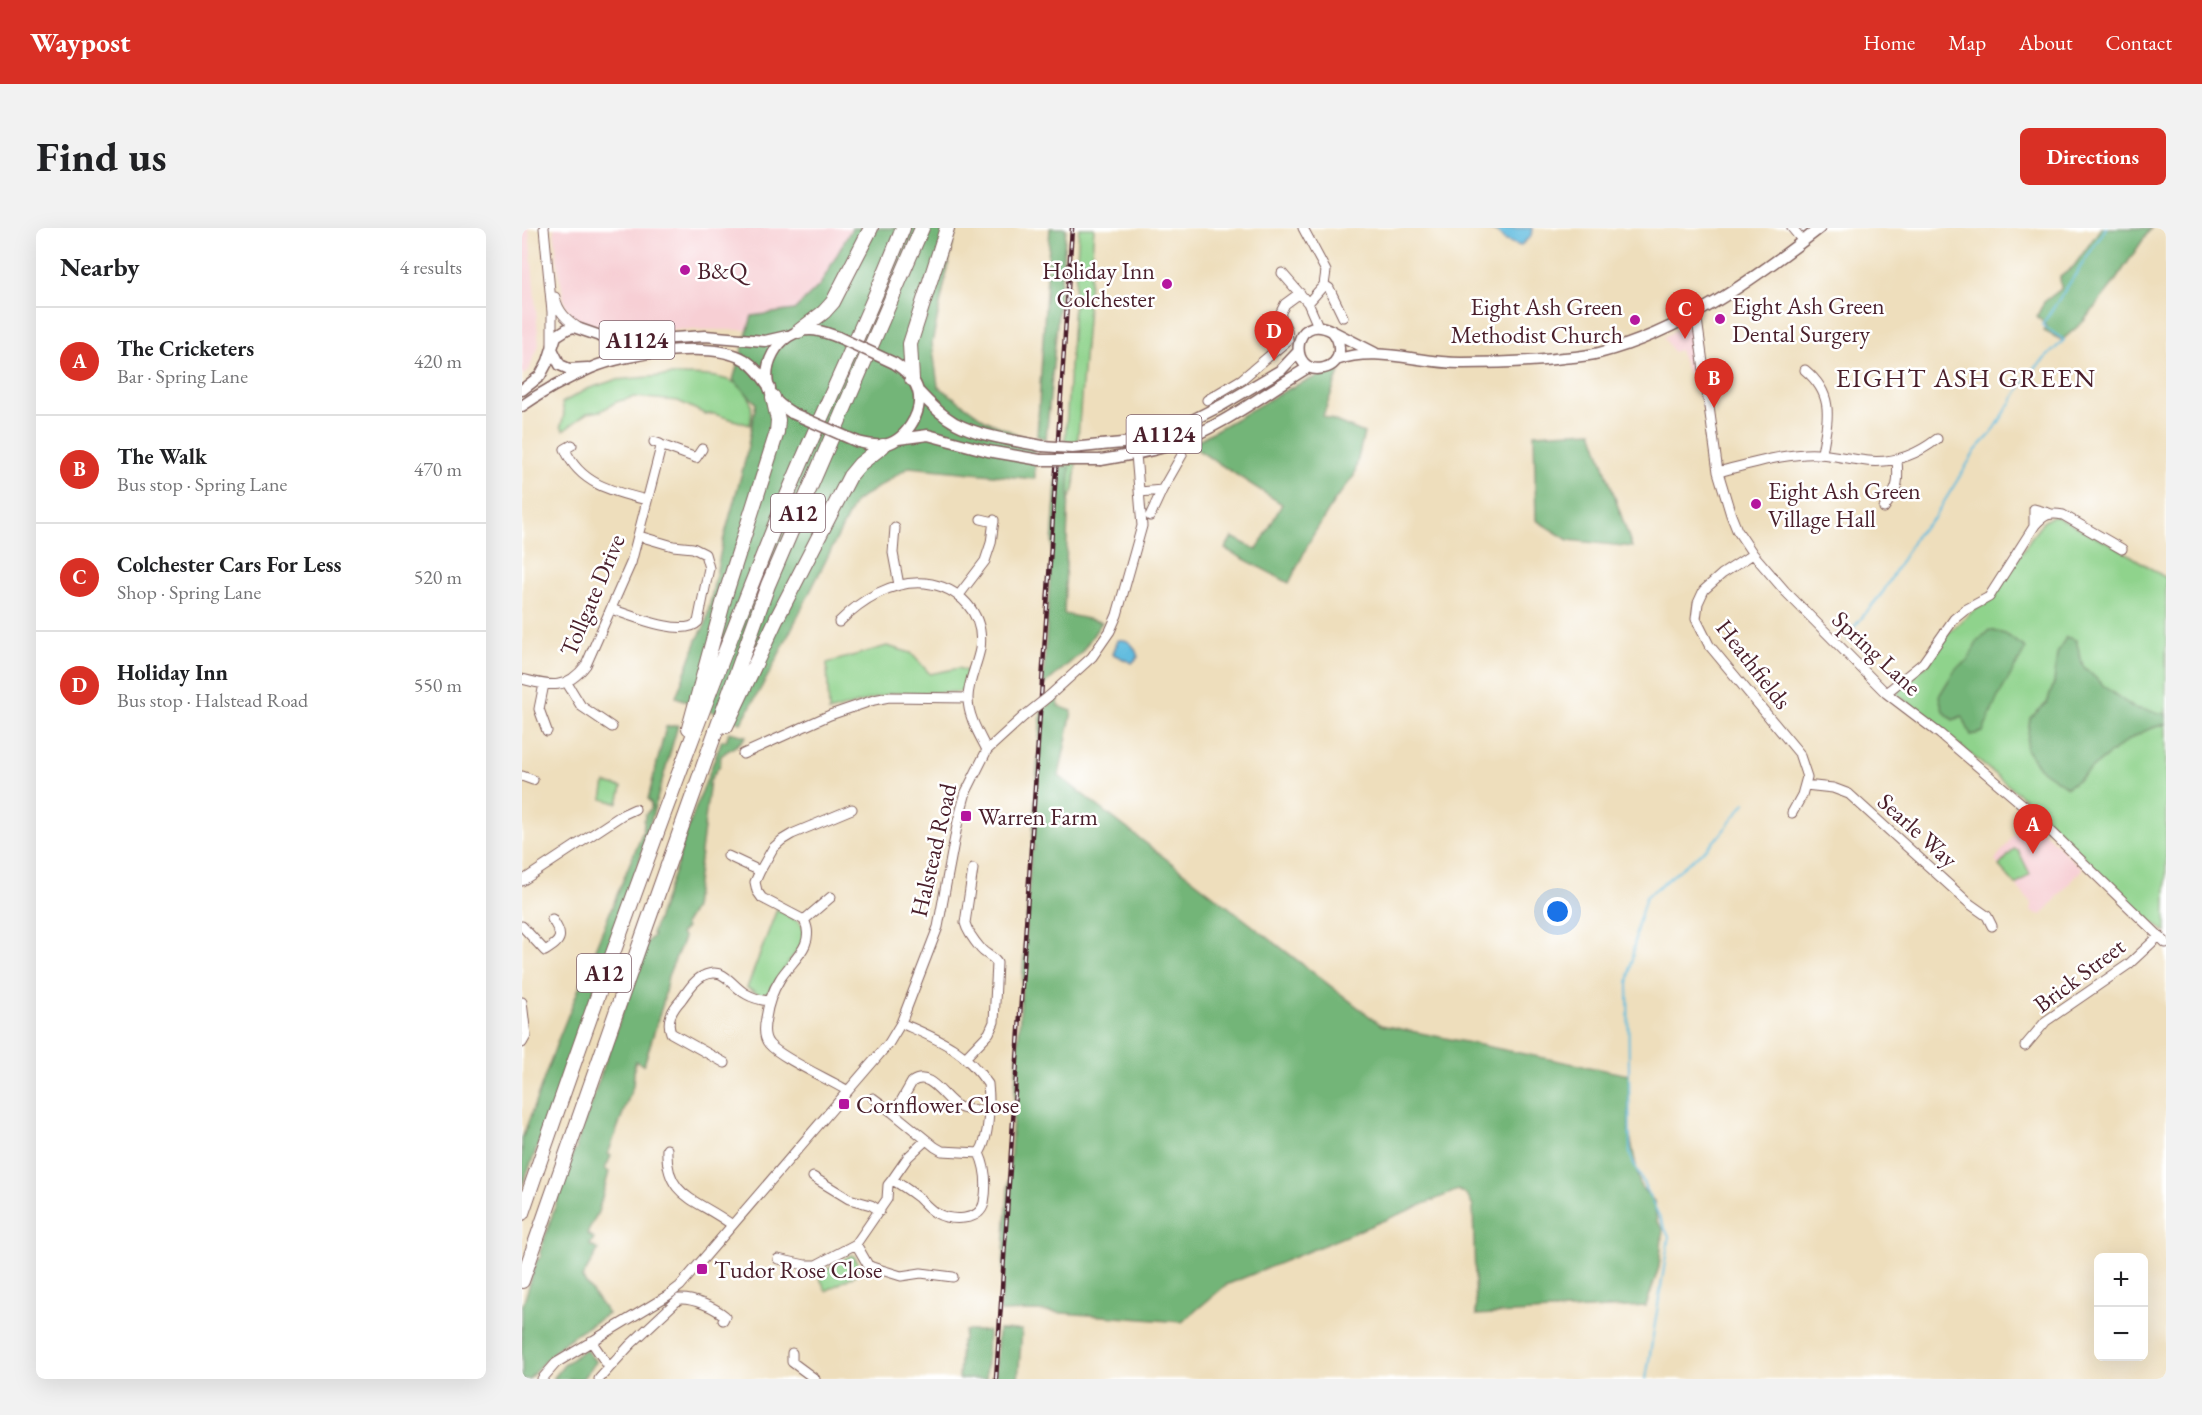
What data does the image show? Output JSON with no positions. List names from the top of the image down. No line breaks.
{"streets":{"highway":["A12"],"main road":["A1124"],"street":["Tollgate Drive","Spring Lane","Heathfields","Searle Way","Halstead Road","Brick Street"]},"crossings":[["A1124","A12"],["A1124","Halstead Road"],["Spring Lane","Heathfields"],["Spring Lane","Brick Street"],["Heathfields","Searle Way"]],"districts":["EIGHT ASH GREEN"],"places":{"other":["B&Q","Holiday Inn Colchester","Eight Ash Green Dental Surgery","Eight Ash Green Methodist Church","Eight Ash Green Village Hall"],"transit":["Warren Farm","Cornflower Close","Tudor Rose Close"]},"page":{"header":"Waypost","nav":["Home","Map","About","Contact"],"buttons":"Directions","title":"Find us","heading":["Nearby","4 results"],"pins":["C","D","B","A"],"list":[{"mark":"A","name":"The Cricketers","note":"Bar · Spring Lane","value":"420 m"},{"mark":"B","name":"The Walk","note":"Bus stop · Spring Lane","value":"470 m"},{"mark":"C","name":"Colchester Cars For Less","note":"Shop · Spring Lane","value":"520 m"},{"mark":"D","name":"Holiday Inn","note":"Bus stop · Halstead Road","value":"550 m"}],"map_buttons":["+","−"]}}
